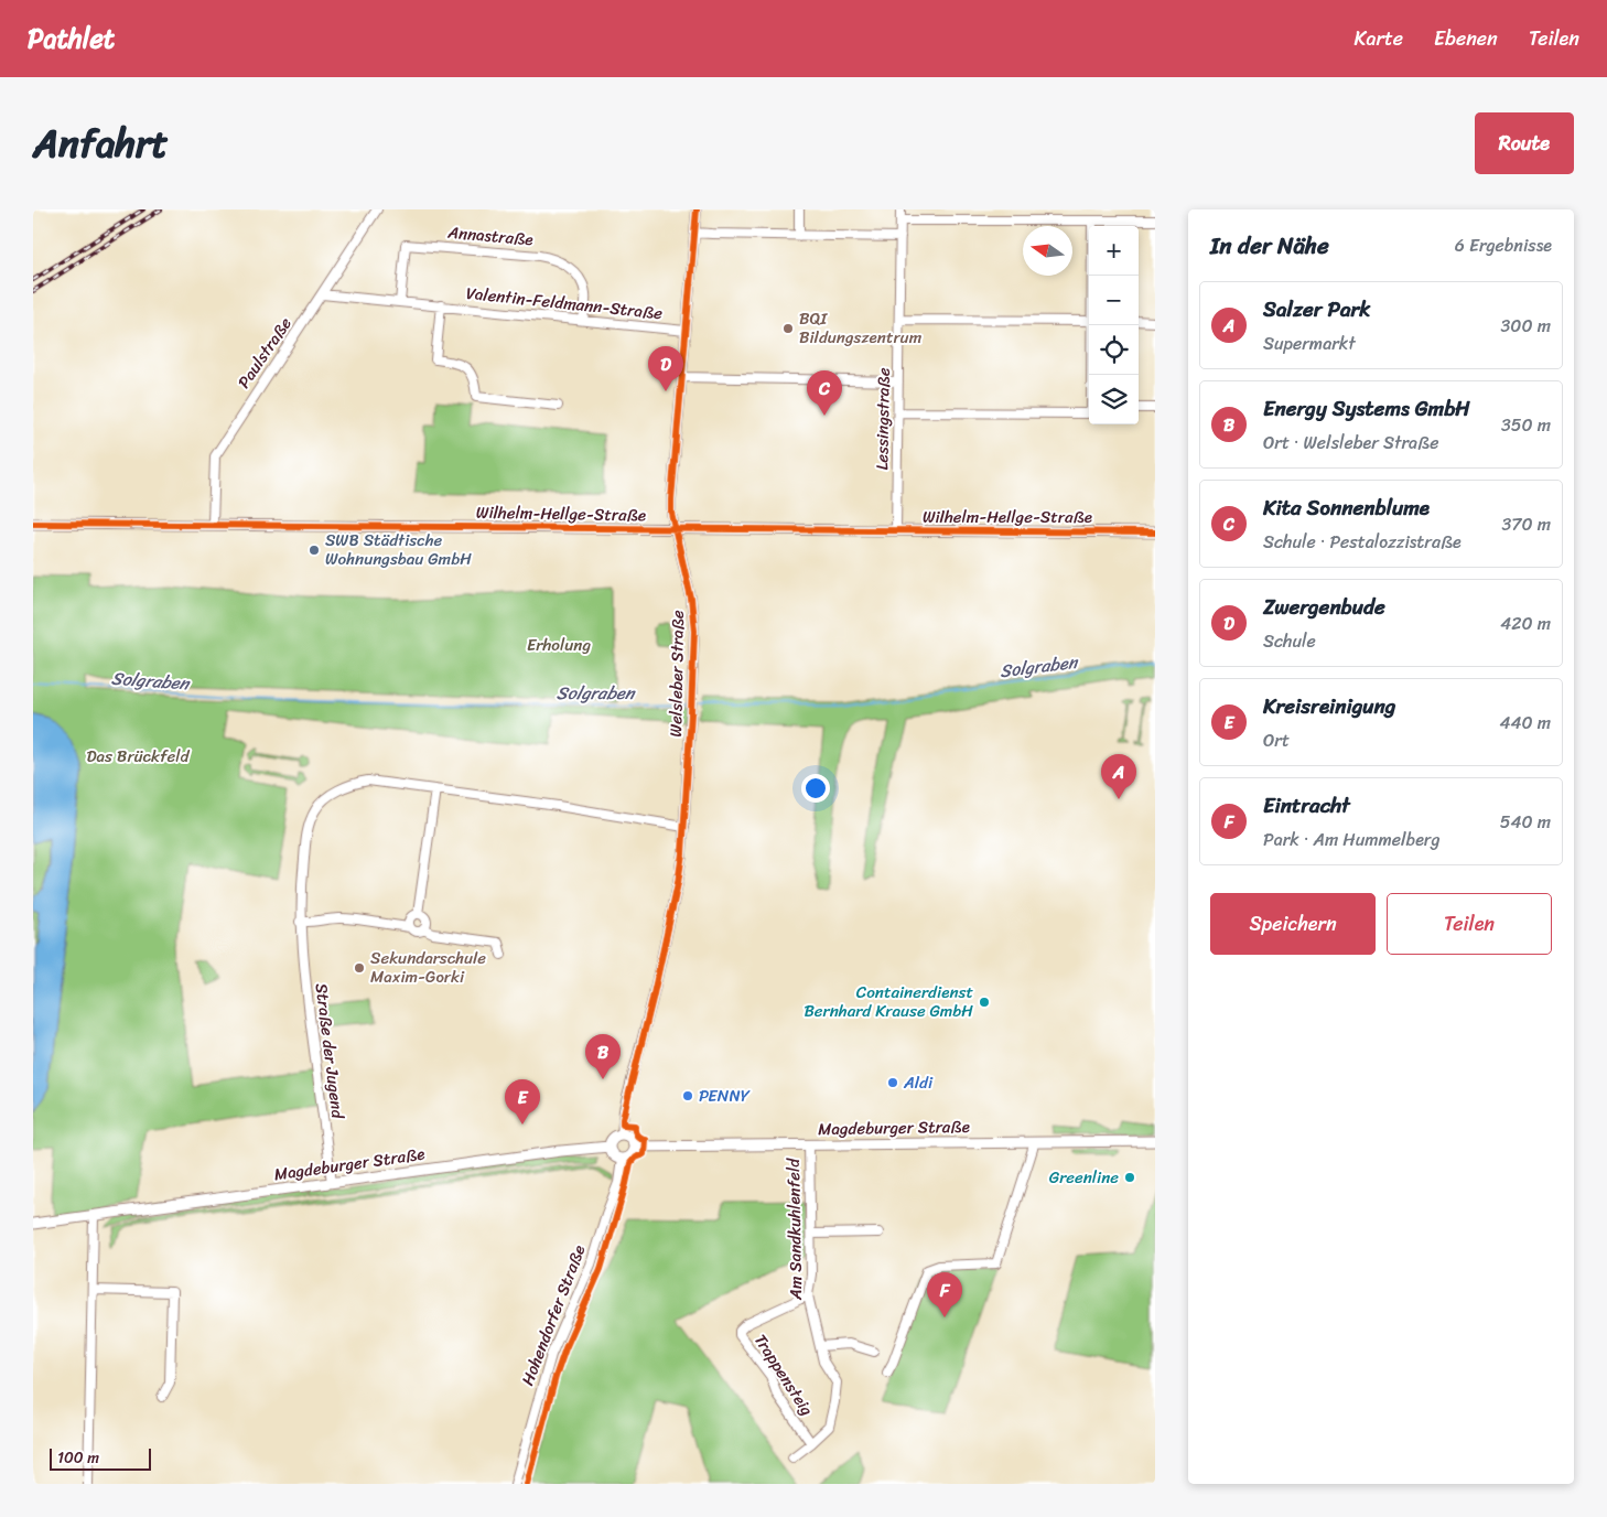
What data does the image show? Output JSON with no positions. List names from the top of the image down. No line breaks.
{"streets":{"main road":["Wilhelm-Hellge-Straße","Magdeburger Straße"],"street":["Annastraße","Valentin-Feldmann-Straße","Paulstraße","Lessingstraße","Welsleber Straße","Straße der Jugend","Am Sandkuhlenfeld","Hohendorfer Straße","Trappensteig"]},"crossings":[["Annastraße","Valentin-Feldmann-Straße"],["Valentin-Feldmann-Straße","Paulstraße"],["Valentin-Feldmann-Straße","Welsleber Straße"],["Paulstraße","Wilhelm-Hellge-Straße"],["Lessingstraße","Wilhelm-Hellge-Straße"],["Wilhelm-Hellge-Straße","Welsleber Straße"],["Welsleber Straße","Straße der Jugend"],["Welsleber Straße","Magdeburger Straße"],["Welsleber Straße","Hohendorfer Straße"],["Straße der Jugend","Magdeburger Straße"],["Magdeburger Straße","Am Sandkuhlenfeld"],["Magdeburger Straße","Hohendorfer Straße"],["Am Sandkuhlenfeld","Trappensteig"]],"water":["Solgraben"],"parks":["Erholung","Das Brückfeld"],"places":["BQI Bildungszentrum","SWB Städtische Wohnungsbau GmbH","Sekundarschule Maxim-Gorki","Containerdienst Bernhard Krause GmbH","Aldi","PENNY","Greenline"],"scale_bar":"100 m","north":"left","page":{"header":"Pathlet","nav":["Karte","Ebenen","Teilen"],"title":"Anfahrt","buttons":["Route",["Speichern","Teilen"]],"heading":["In der Nähe","6 Ergebnisse"],"map_buttons":["+","−"],"list":[{"mark":"A","name":"Salzer Park","note":"Supermarkt","value":"300 m"},{"mark":"B","name":"Energy Systems GmbH","note":"Ort · Welsleber Straße","value":"350 m"},{"mark":"C","name":"Kita Sonnenblume","note":"Schule · Pestalozzistraße","value":"370 m"},{"mark":"D","name":"Zwergenbude","note":"Schule","value":"420 m"},{"mark":"E","name":"Kreisreinigung","note":"Ort","value":"440 m"},{"mark":"F","name":"Eintracht","note":"Park · Am Hummelberg","value":"540 m"}],"pins":["D","C","A","B","E","F"],"scale":"100 m"}}
